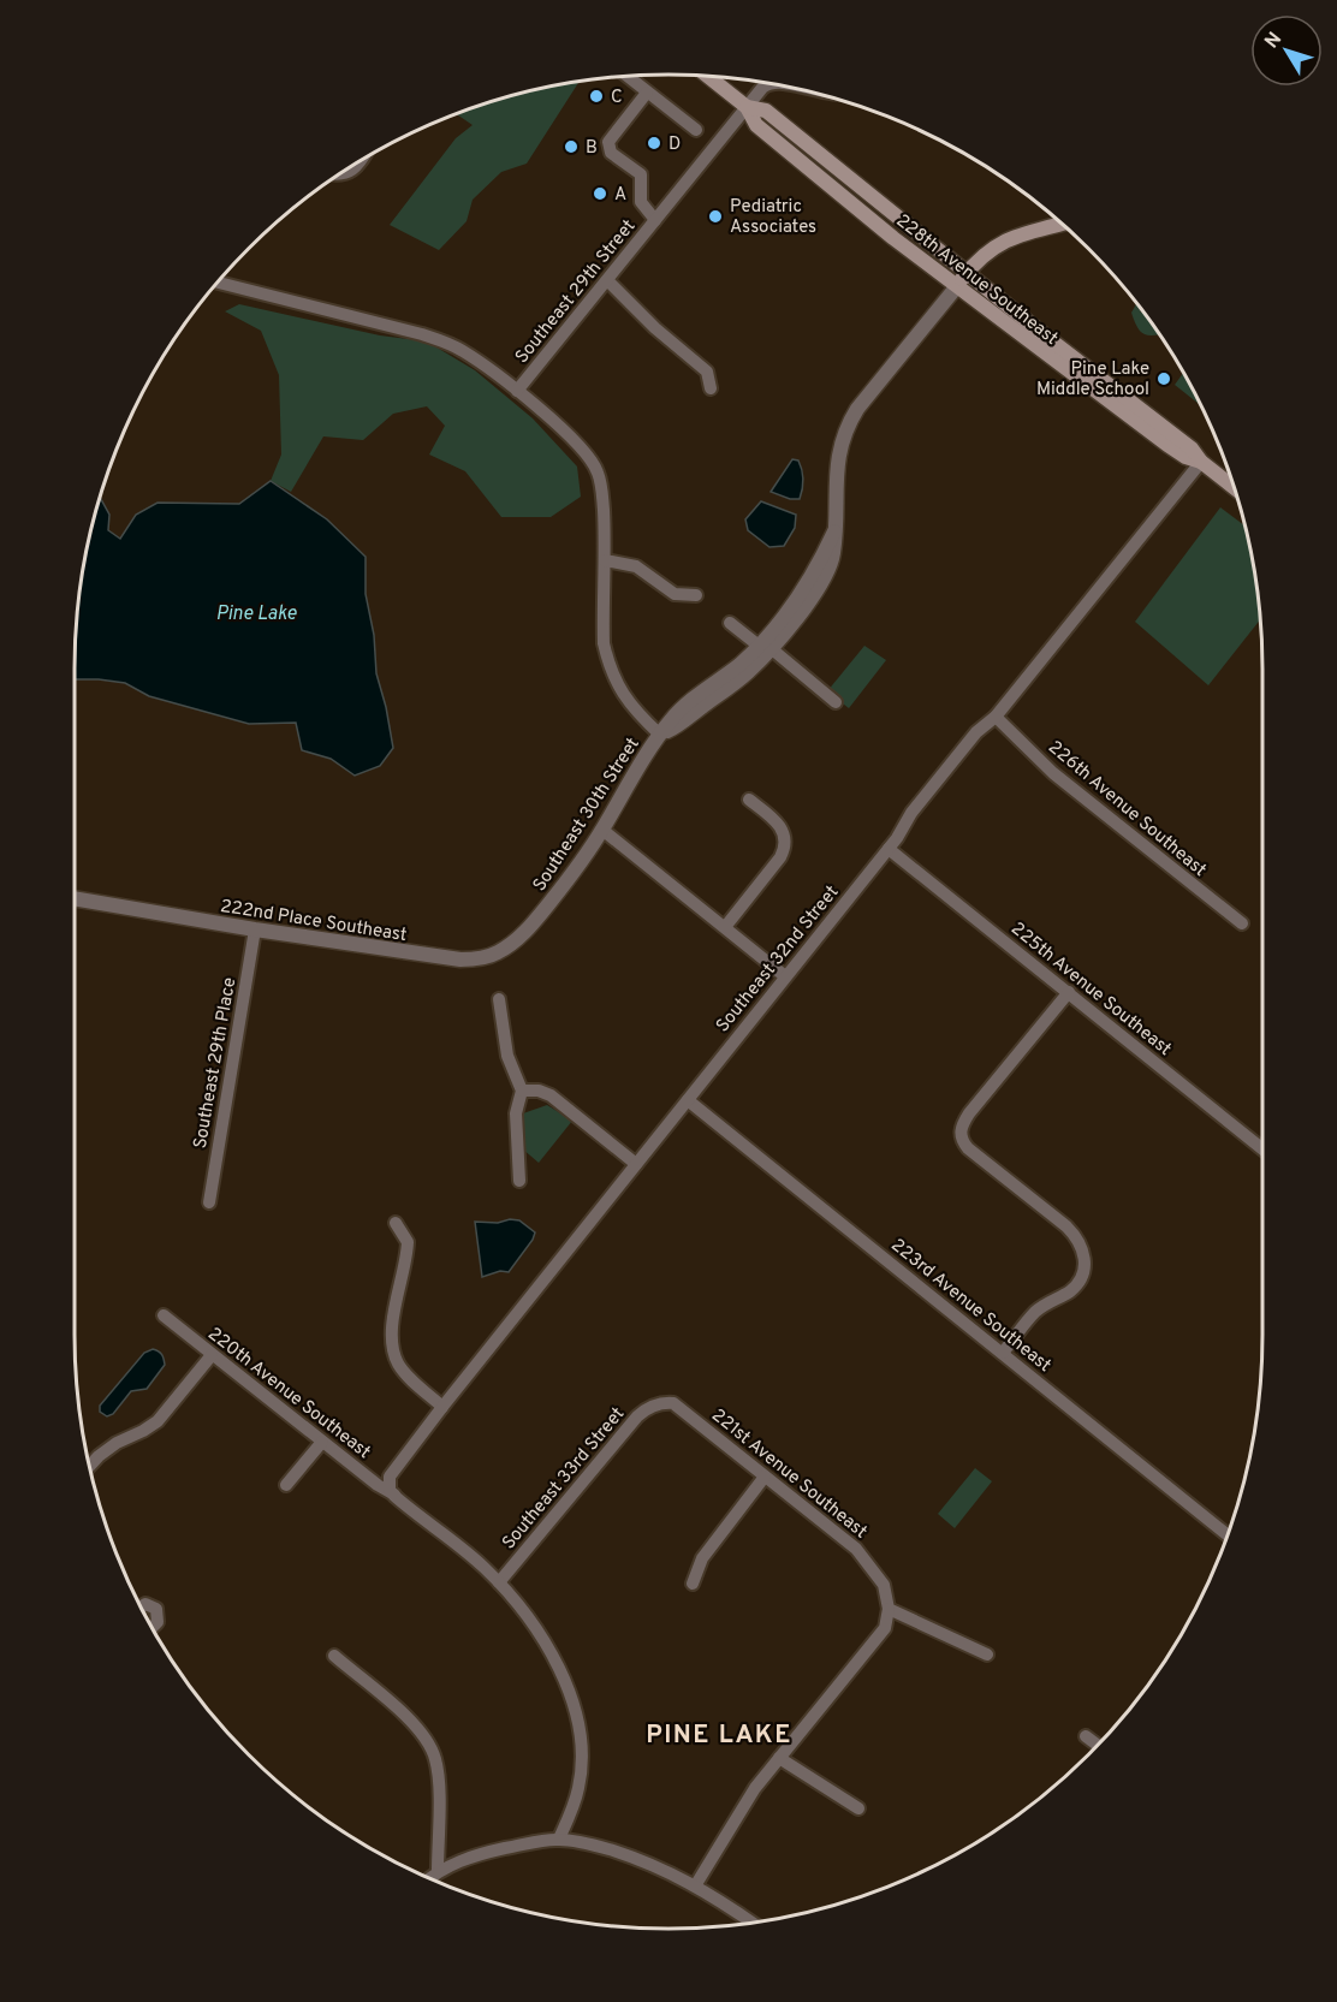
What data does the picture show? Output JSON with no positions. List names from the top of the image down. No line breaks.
{"streets":{"main road":["228th Avenue Southeast"],"street":["Southeast 29th Street","226th Avenue Southeast","Southeast 30th Street","222nd Place Southeast","Southeast 32nd Street","225th Avenue Southeast","Southeast 29th Place","223rd Avenue Southeast","220th Avenue Southeast","221st Avenue Southeast","Southeast 33rd Street"]},"crossings":[["228th Avenue Southeast","Southeast 29th Street"],["228th Avenue Southeast","Southeast 32nd Street"],["226th Avenue Southeast","Southeast 32nd Street"],["Southeast 30th Street","222nd Place Southeast"],["222nd Place Southeast","Southeast 29th Place"],["Southeast 32nd Street","225th Avenue Southeast"],["Southeast 32nd Street","223rd Avenue Southeast"],["Southeast 32nd Street","220th Avenue Southeast"],["220th Avenue Southeast","Southeast 33rd Street"],["221st Avenue Southeast","Southeast 33rd Street"]],"districts":["PINE LAKE"],"water":["Pine Lake"],"places":["C","D","B","A","Pediatric Associates","Pine Lake Middle School"],"north":"top left"}
